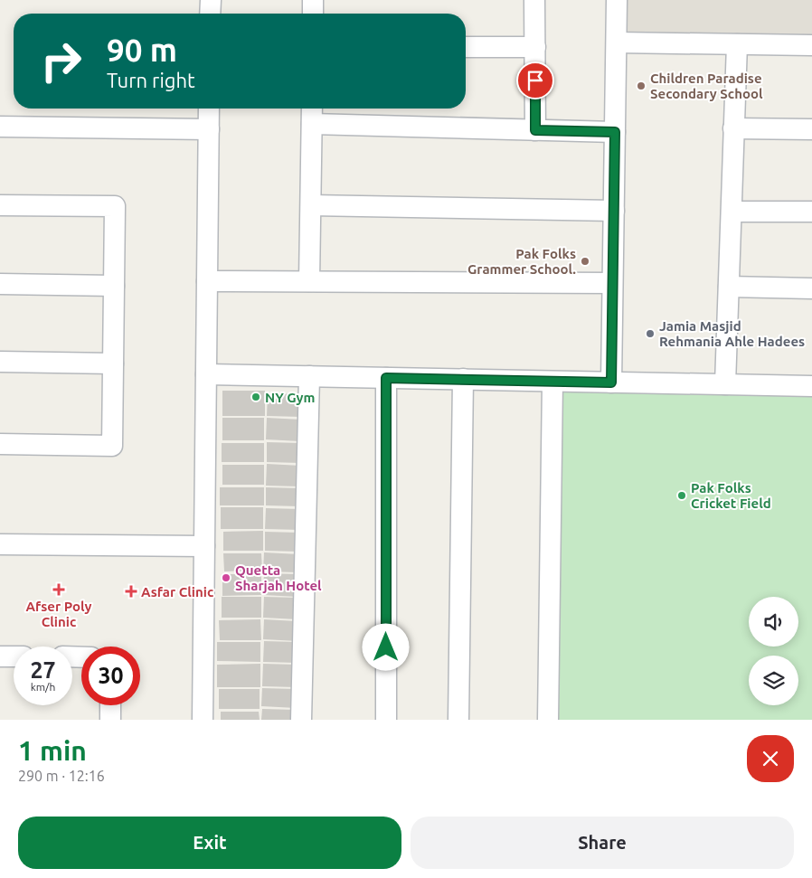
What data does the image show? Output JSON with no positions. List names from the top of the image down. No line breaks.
{"places":{"other":["Children Paradise Secondary School","Pak Folks Grammer School.","Jamia Masjid Rehmania Ahle Hadees","NY Gym","Pak Folks Cricket Field","Quetta Sharjah Hotel"],"health":["Afser Poly Clinic","Asfar Clinic"]},"page":{"turn":["90 m","Turn right"],"speed":"27 km/h","limit":"30","heading":["1 min","290 m · 12:16"],"buttons":["Exit","Share"]}}
